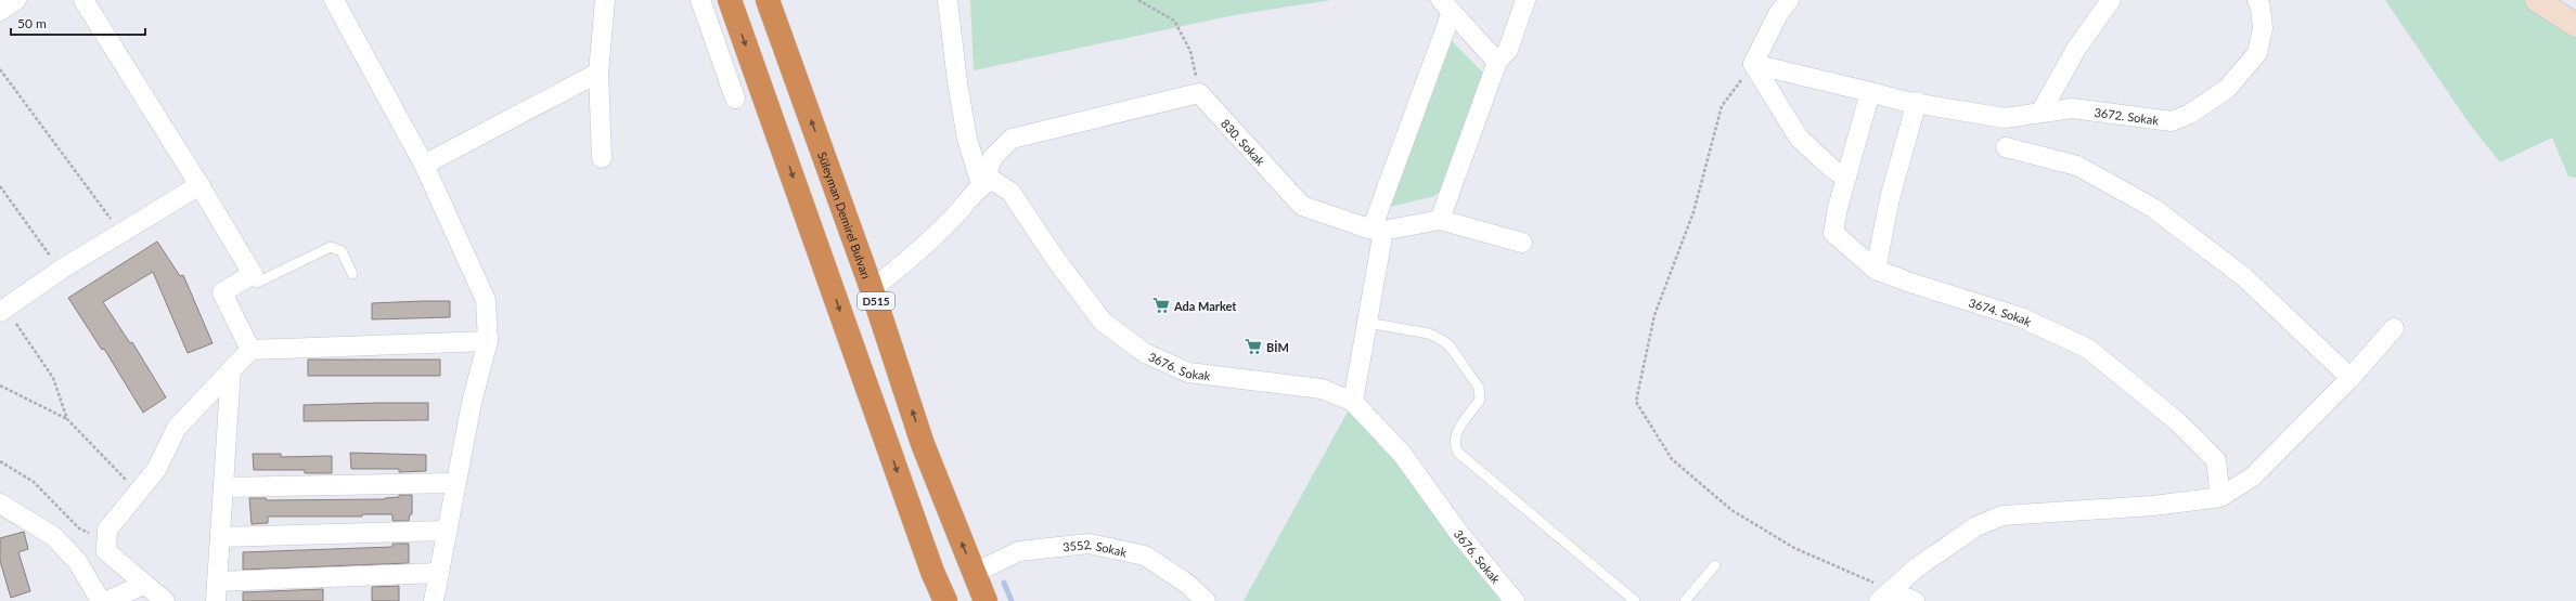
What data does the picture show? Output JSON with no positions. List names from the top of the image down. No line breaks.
{"streets":{"highway":["Süleyman Demirel Bulvarı","D515"],"street":["3672. Sokak","830. Sokak","3674. Sokak","3676. Sokak","3552. Sokak"]},"crossings":[["Süleyman Demirel Bulvarı","3552. Sokak"]],"places":{"supermarket":["Ada Market","BİM"]},"scale_bar":"50 m"}
